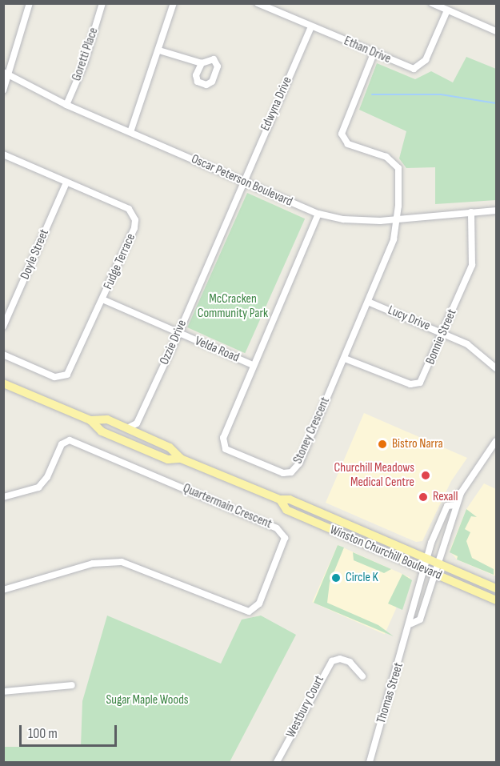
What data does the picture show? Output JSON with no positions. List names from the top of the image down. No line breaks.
{"streets":{"main road":["Winston Churchill Boulevard"],"street":["Ethan Drive","Goretti Place","Edwyna Drive","Oscar Peterson Boulevard","Doyle Street","Fudge Terrace","Lucy Drive","Bonnie Street","Ozzie Drive","Velda Road","Stoney Crescent","Quartermain Crescent","Thomas Street","Westbury Court"]},"crossings":[["Ethan Drive","Edwyna Drive"],["Ethan Drive","Stoney Crescent"],["Goretti Place","Oscar Peterson Boulevard"],["Edwyna Drive","Oscar Peterson Boulevard"],["Edwyna Drive","Ozzie Drive"],["Oscar Peterson Boulevard","Bonnie Street"],["Oscar Peterson Boulevard","Ozzie Drive"],["Oscar Peterson Boulevard","Stoney Crescent"],["Doyle Street","Fudge Terrace"],["Fudge Terrace","Velda Road"],["Lucy Drive","Bonnie Street"],["Lucy Drive","Stoney Crescent"],["Bonnie Street","Stoney Crescent"],["Ozzie Drive","Velda Road"],["Velda Road","Stoney Crescent"],["Winston Churchill Boulevard","Thomas Street"]],"parks":["McCracken Community Park","Sugar Maple Woods"],"places":["Bistro Narra","Churchill Meadows Medical Centre","Rexall","Circle K"],"scale_bar":"100 m"}
